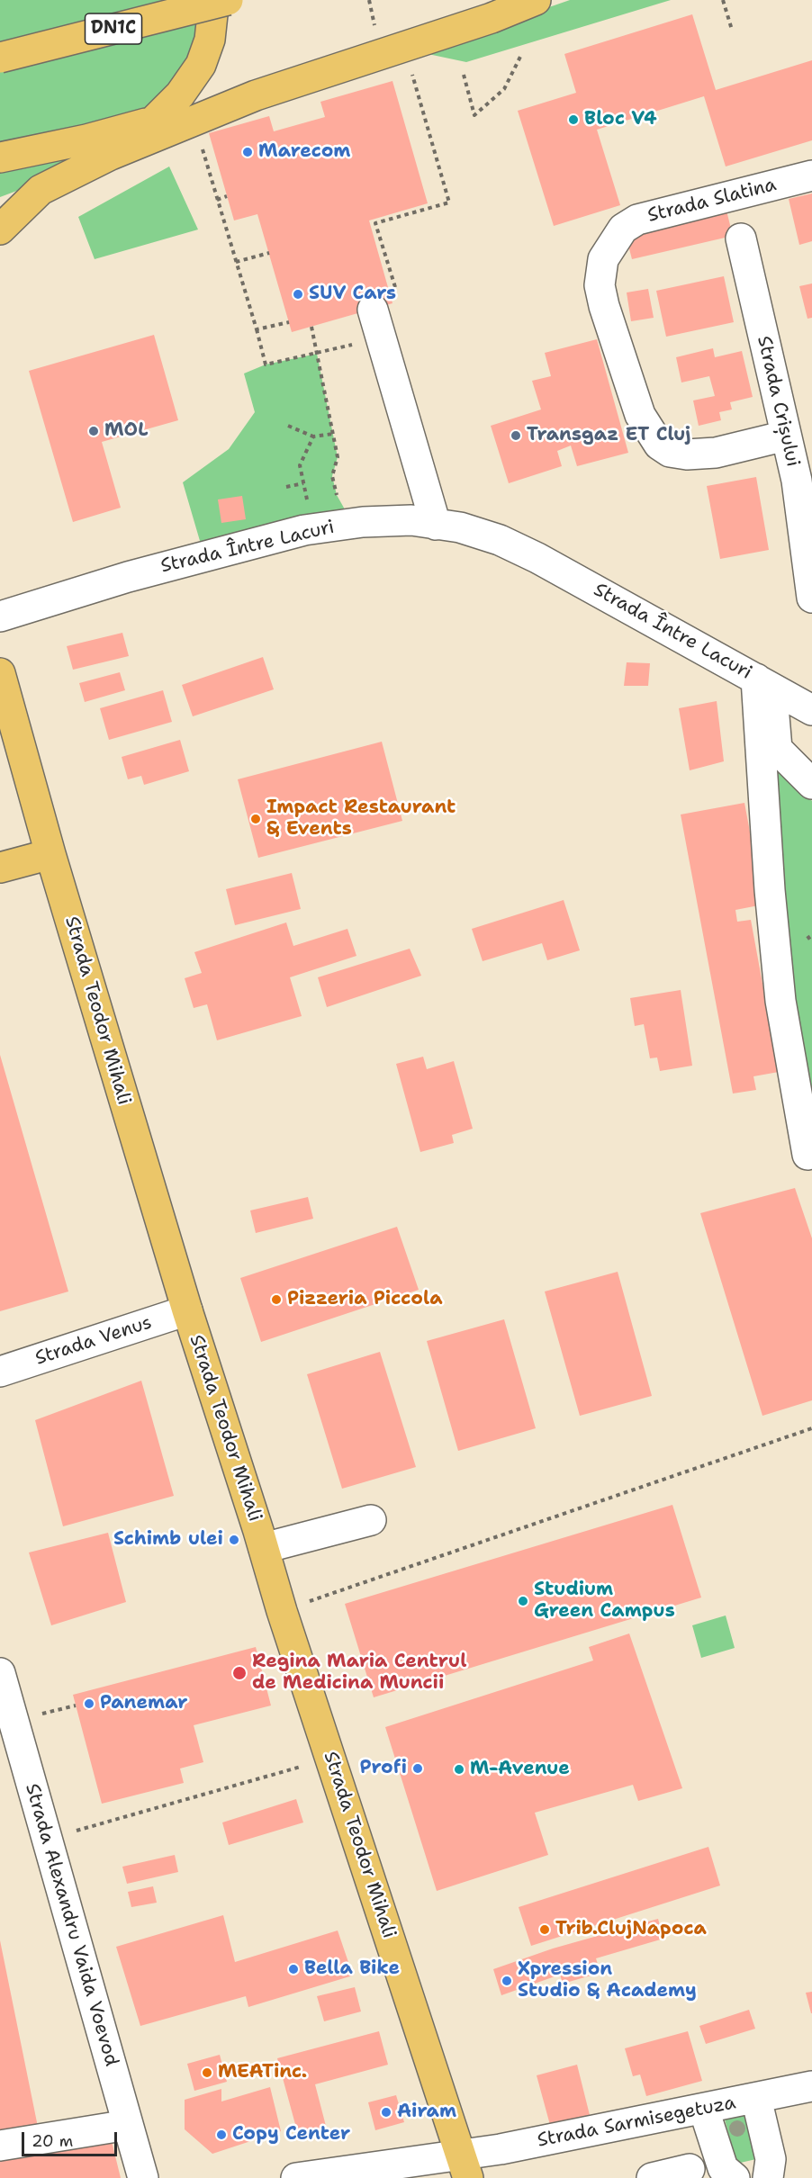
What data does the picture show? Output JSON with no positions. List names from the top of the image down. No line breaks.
{"streets":{"main road":["DN1C","Strada Teodor Mihali"],"street":["Strada Slatina","Strada Crișului","Strada Între Lacuri","Strada Venus","Strada Alexandru Vaida Voevod","Strada Sarmisegetuza"]},"crossings":[["Strada Slatina","Strada Crișului"],["Strada Teodor Mihali","Strada Venus"],["Strada Teodor Mihali","Strada Sarmisegetuza"]],"places":["Bloc V4","Marecom","SUV Cars","MOL","Transgaz ET Cluj","Impact Restaurant & Events","Pizzeria Piccola","Schimb ulei","Studium Green Campus","Regina Maria Centrul de Medicina Muncii","Panemar","Profi","M-Avenue","Trib.ClujNapoca","Bella Bike","Xpression Studio & Academy","MEATinc.","Airam","Copy Center"],"scale_bar":"20 m"}
